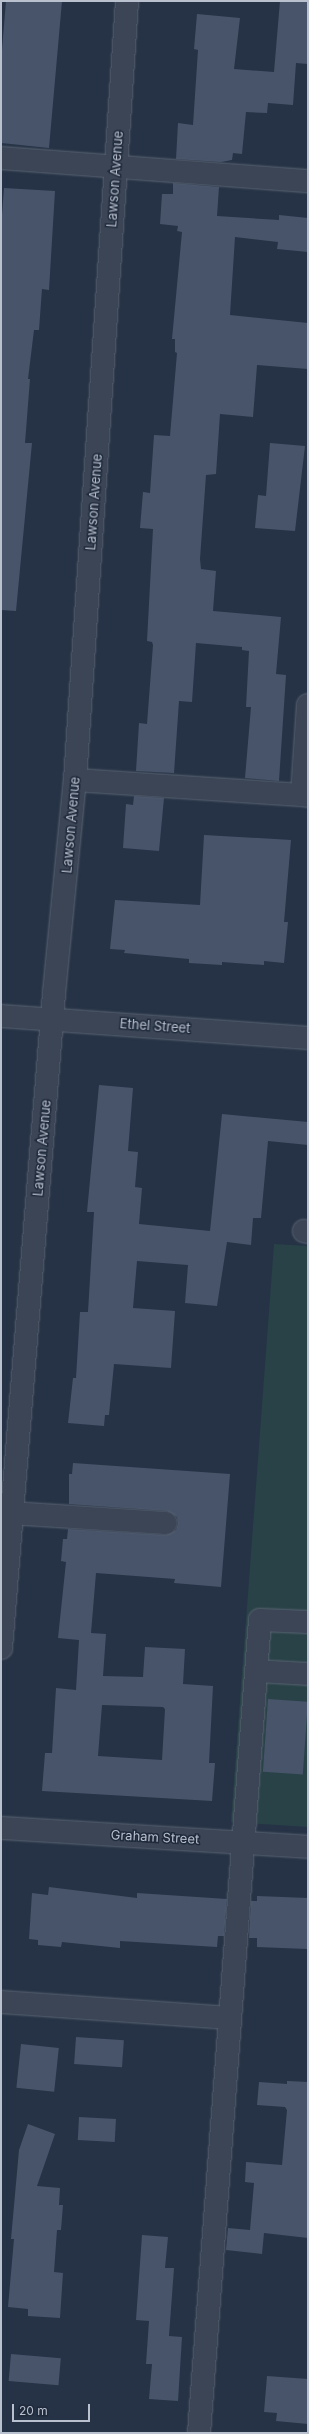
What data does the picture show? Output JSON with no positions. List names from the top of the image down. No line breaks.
{"streets":{"street":["Lawson Avenue","Ethel Street","Graham Street"]},"crossings":[["Lawson Avenue","Ethel Street"]],"scale_bar":"20 m"}
